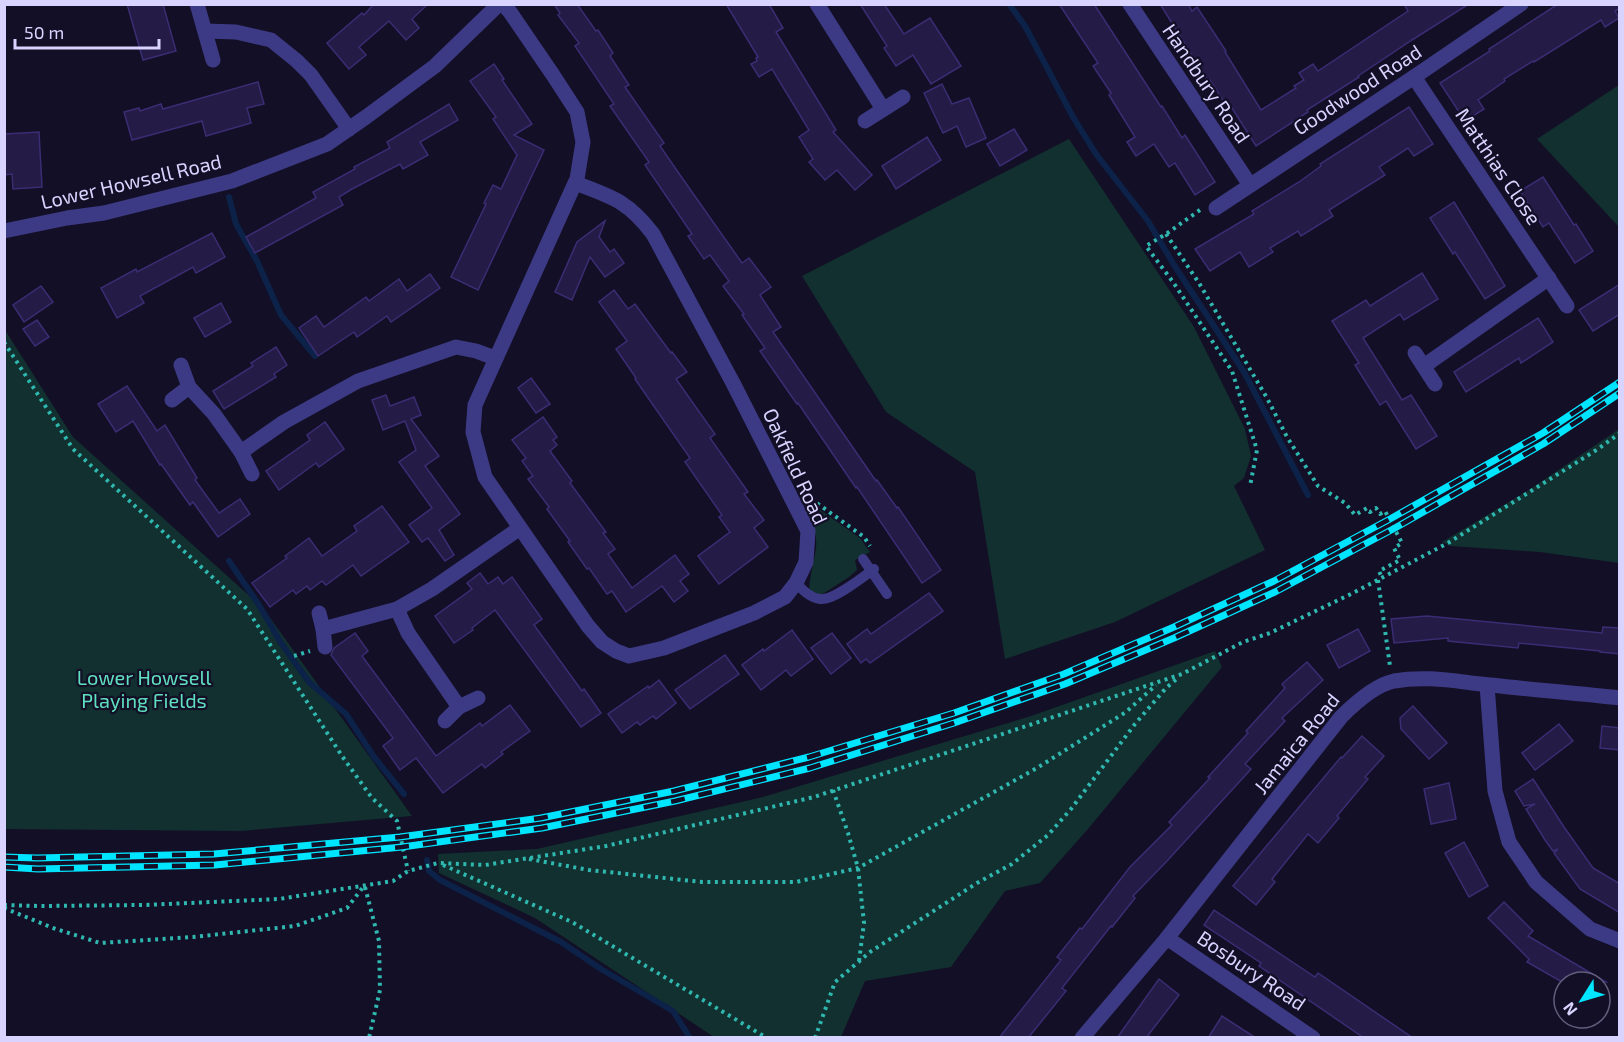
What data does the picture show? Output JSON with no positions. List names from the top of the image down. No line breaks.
{"streets":{"street":["Handbury Road","Goodwood Road","Matthias Close","Lower Howsell Road","Oakfield Road","Jamaica Road","Bosbury Road"]},"crossings":[["Handbury Road","Goodwood Road"],["Goodwood Road","Matthias Close"],["Lower Howsell Road","Oakfield Road"],["Jamaica Road","Bosbury Road"]],"parks":["Lower Howsell Playing Fields"],"scale_bar":"50 m","north":"bottom left"}
